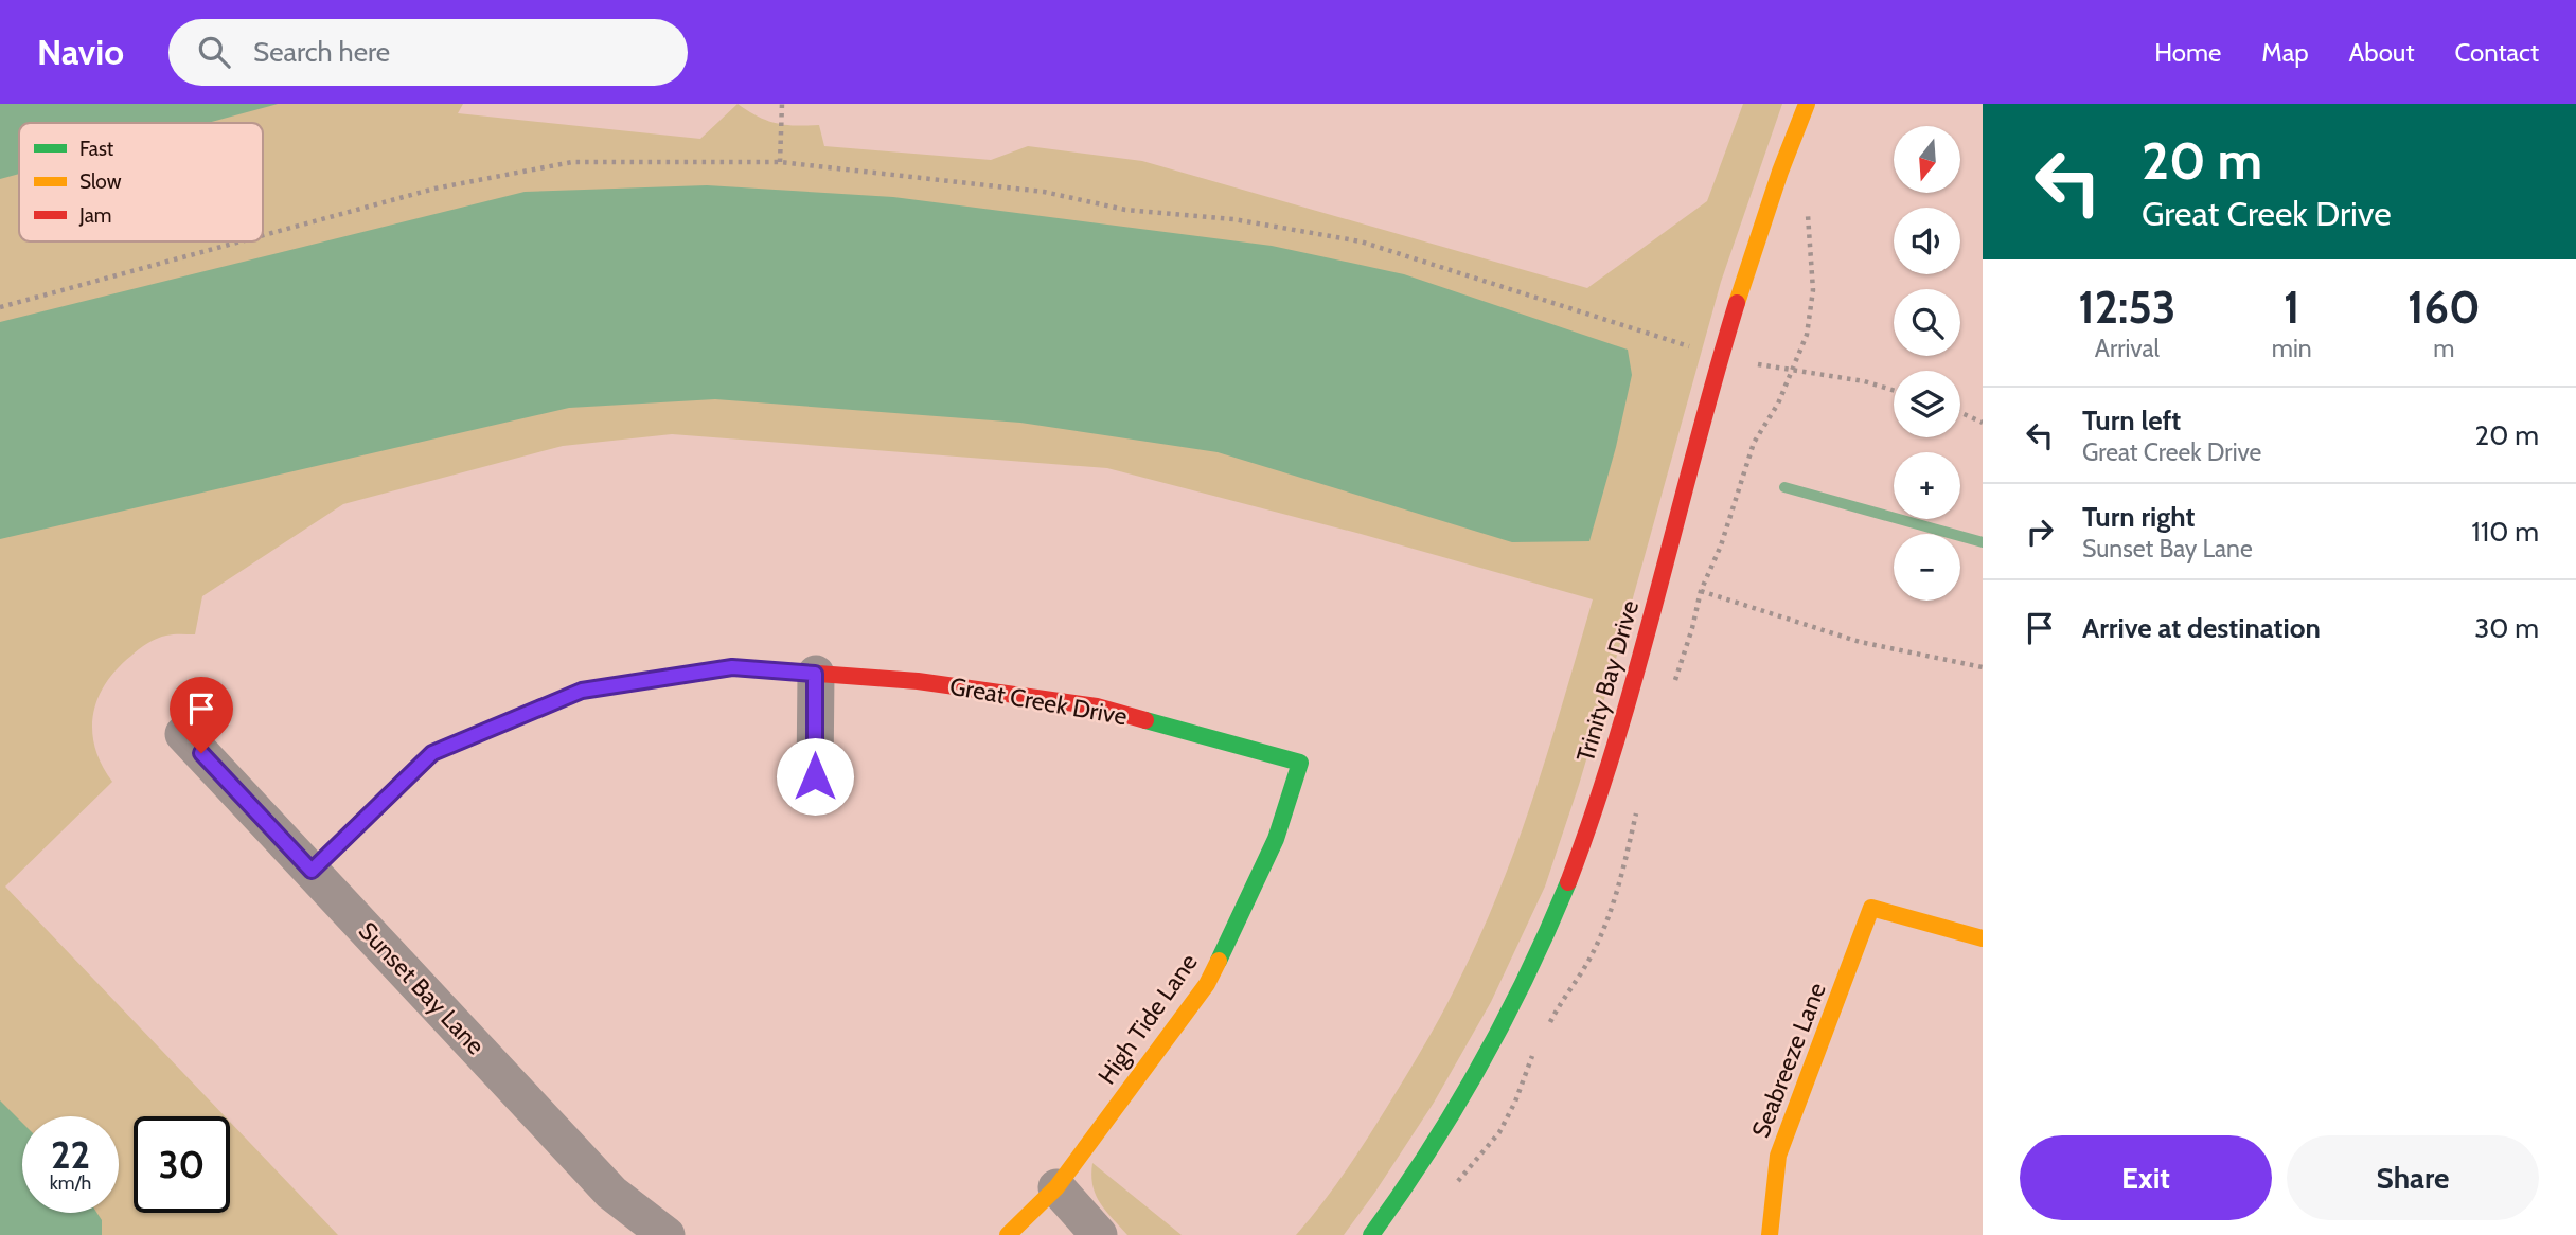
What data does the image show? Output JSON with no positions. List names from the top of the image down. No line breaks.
{"streets":{"street":["Trinity Bay Drive","Great Creek Drive","Sunset Bay Lane","High Tide Lane","Seabreeze Lane"]},"crossings":[["Great Creek Drive","Sunset Bay Lane"],["Great Creek Drive","High Tide Lane"]],"legend":["Fast","Slow","Jam"],"north":"bottom","page":{"header":"Navio","search":"Search here","nav":["Home","Map","About","Contact"],"turn":["20 m","Great Creek Drive"],"map_buttons":["+","−"],"eta":["12:53","Arrival","1","min","160","m"],"list":[{"name":"Turn left","note":"Great Creek Drive","value":"20 m"},{"name":"Turn right","note":"Sunset Bay Lane","value":"110 m"},{"name":"Arrive at destination","value":"30 m"}],"speed":"22 km/h","limit":"30","buttons":["Exit","Share"]}}
